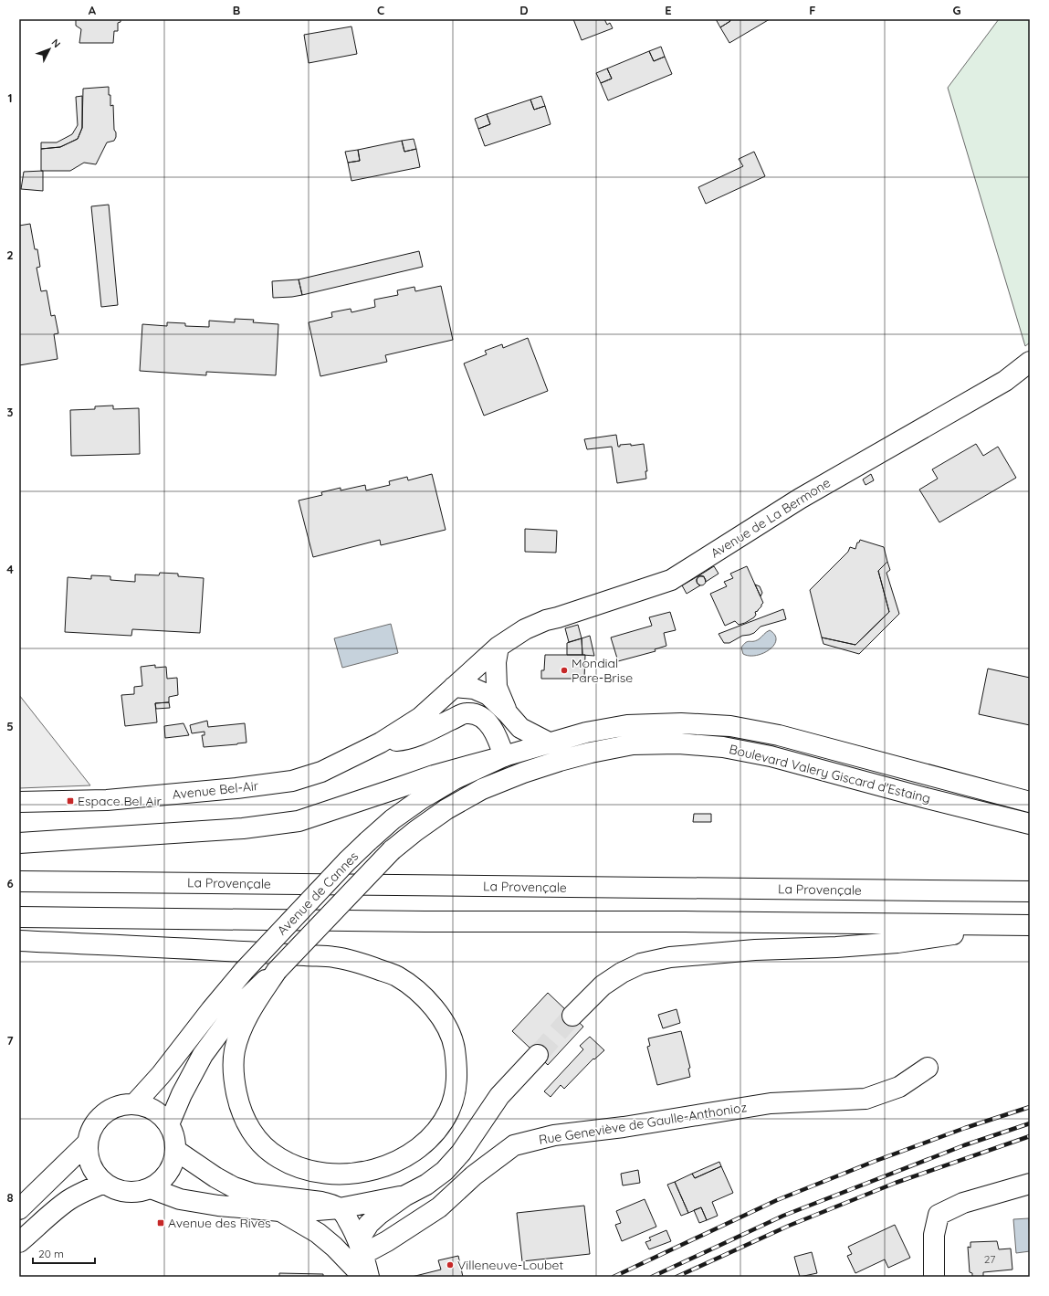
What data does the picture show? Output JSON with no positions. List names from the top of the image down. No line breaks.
{"streets":{"main road":["Avenue de La Bermone","Boulevard Valery Giscard d'Estaing","Avenue Bel-Air","La Provençale","Avenue de Cannes","Rue Geneviève de Gaulle-Anthonioz"]},"crossings":[["Avenue de La Bermone","Avenue Bel-Air"],["Boulevard Valery Giscard d'Estaing","Avenue de Cannes"],["Avenue Bel-Air","Avenue de Cannes"]],"places":{"other":["Mondial Pare-Brise","Villeneuve-Loubet"],"transit":["Espace Bel Air","Avenue des Rives"]},"house_numbers":["27"],"scale_bar":"20 m","north":"top right","grid":{"columns":["A","B","C","D","E","F","G"],"rows":["1","2","3","4","5","6","7","8"]}}
